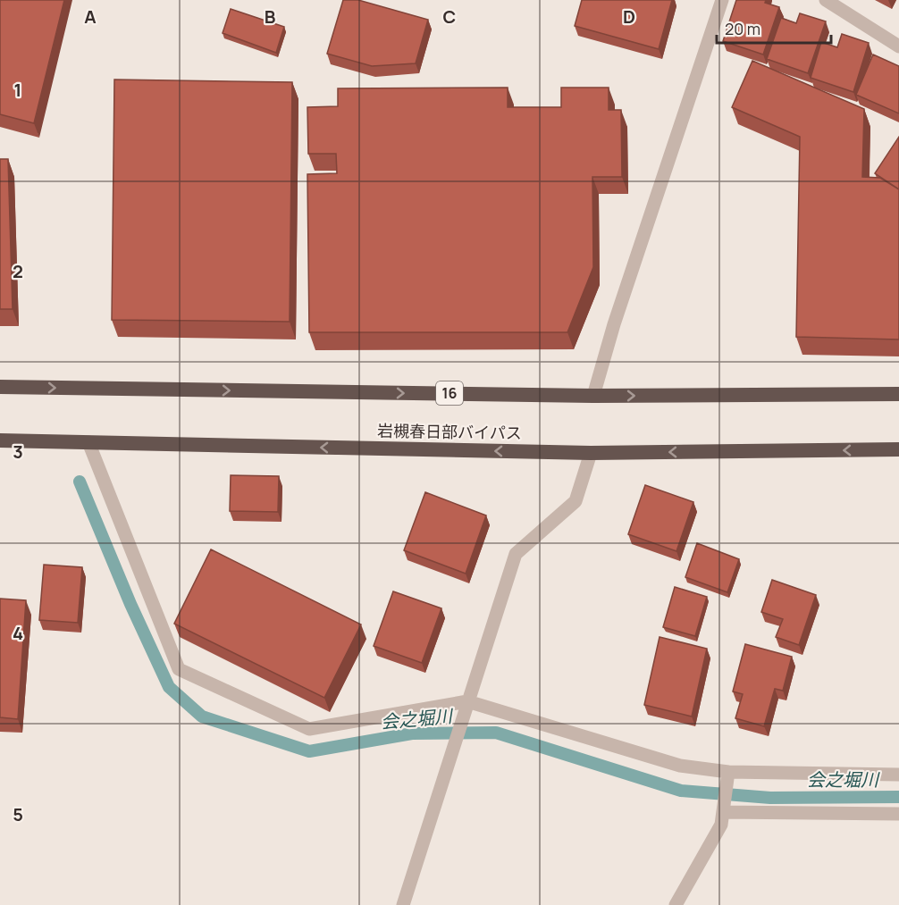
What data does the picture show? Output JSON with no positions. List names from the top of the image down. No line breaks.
{"streets":{"highway":["16","岩槻春日部バイパス"]},"water":["会之堀川"],"scale_bar":"20 m","grid":{"columns":["A","B","C","D"],"rows":["1","2","3","4","5"]}}
